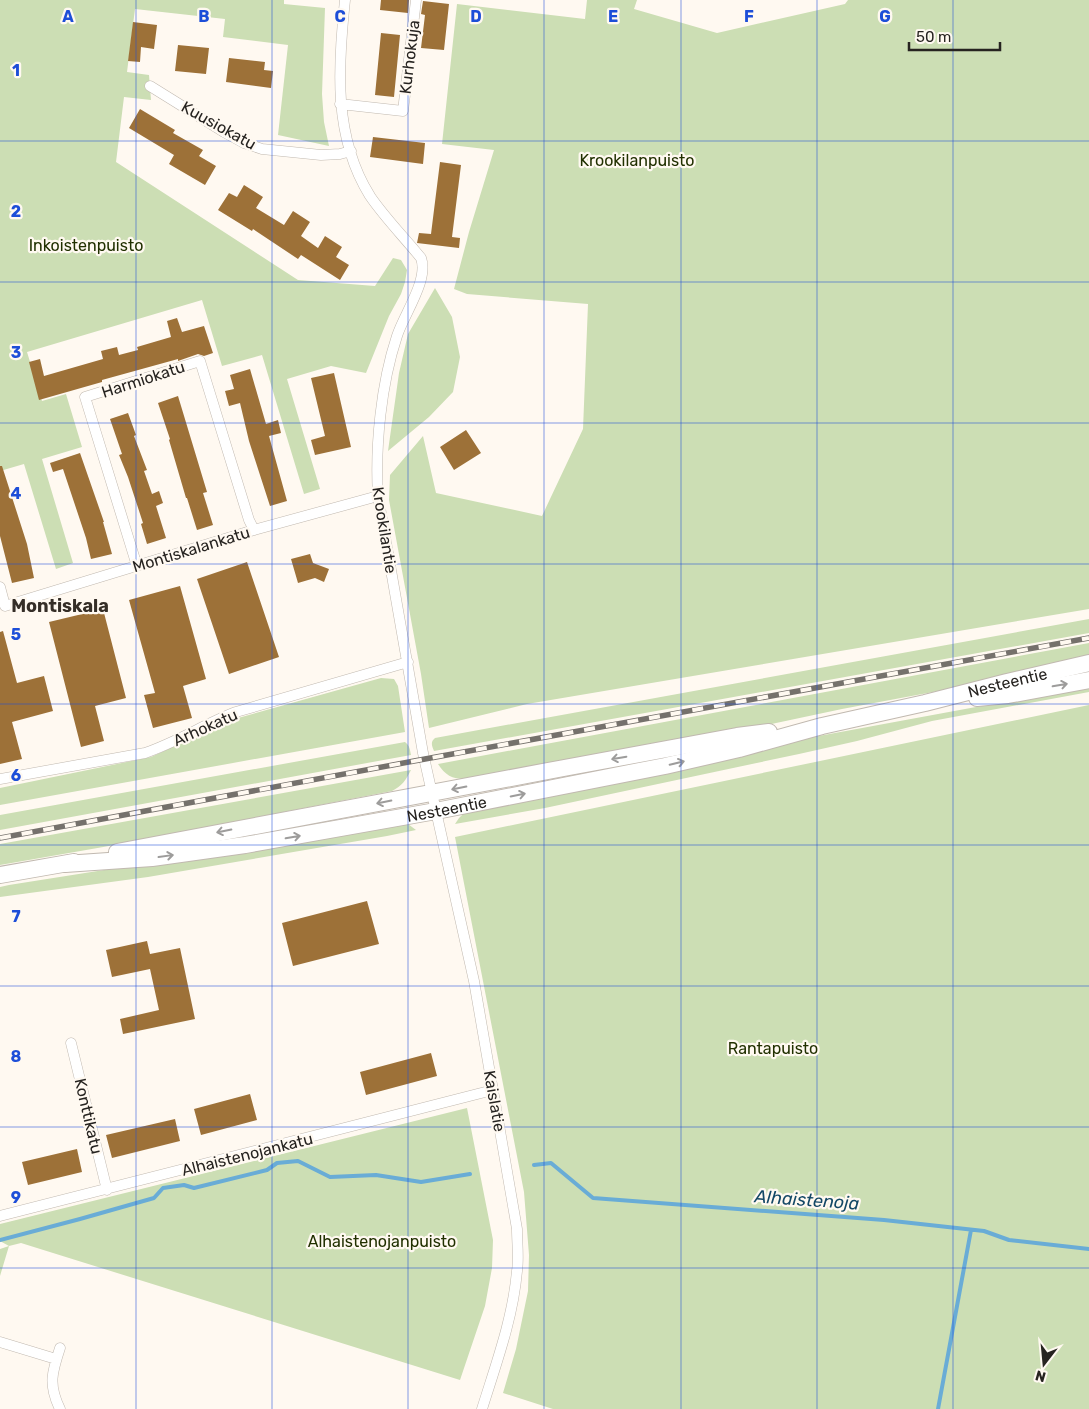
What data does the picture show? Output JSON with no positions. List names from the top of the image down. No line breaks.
{"streets":{"main road":["Nesteentie"],"street":["Kurhokuja","Kuusiokatu","Harmiokatu","Krookilantie","Montiskalankatu","Arhokatu","Kaislatie","Konttikatu","Alhaistenojankatu"]},"crossings":[["Kuusiokatu","Krookilantie"],["Harmiokatu","Montiskalankatu"],["Krookilantie","Montiskalankatu"],["Krookilantie","Nesteentie"],["Krookilantie","Arhokatu"],["Krookilantie","Kaislatie"],["Nesteentie","Kaislatie"],["Kaislatie","Alhaistenojankatu"],["Konttikatu","Alhaistenojankatu"]],"districts":["Montiskala"],"water":["Alhaistenoja"],"parks":["Krookilanpuisto","Inkoistenpuisto","Rantapuisto","Alhaistenojanpuisto"],"scale_bar":"50 m","north":"bottom","grid":{"columns":["A","B","C","D","E","F","G"],"rows":["1","2","3","4","5","6","7","8","9"]}}
